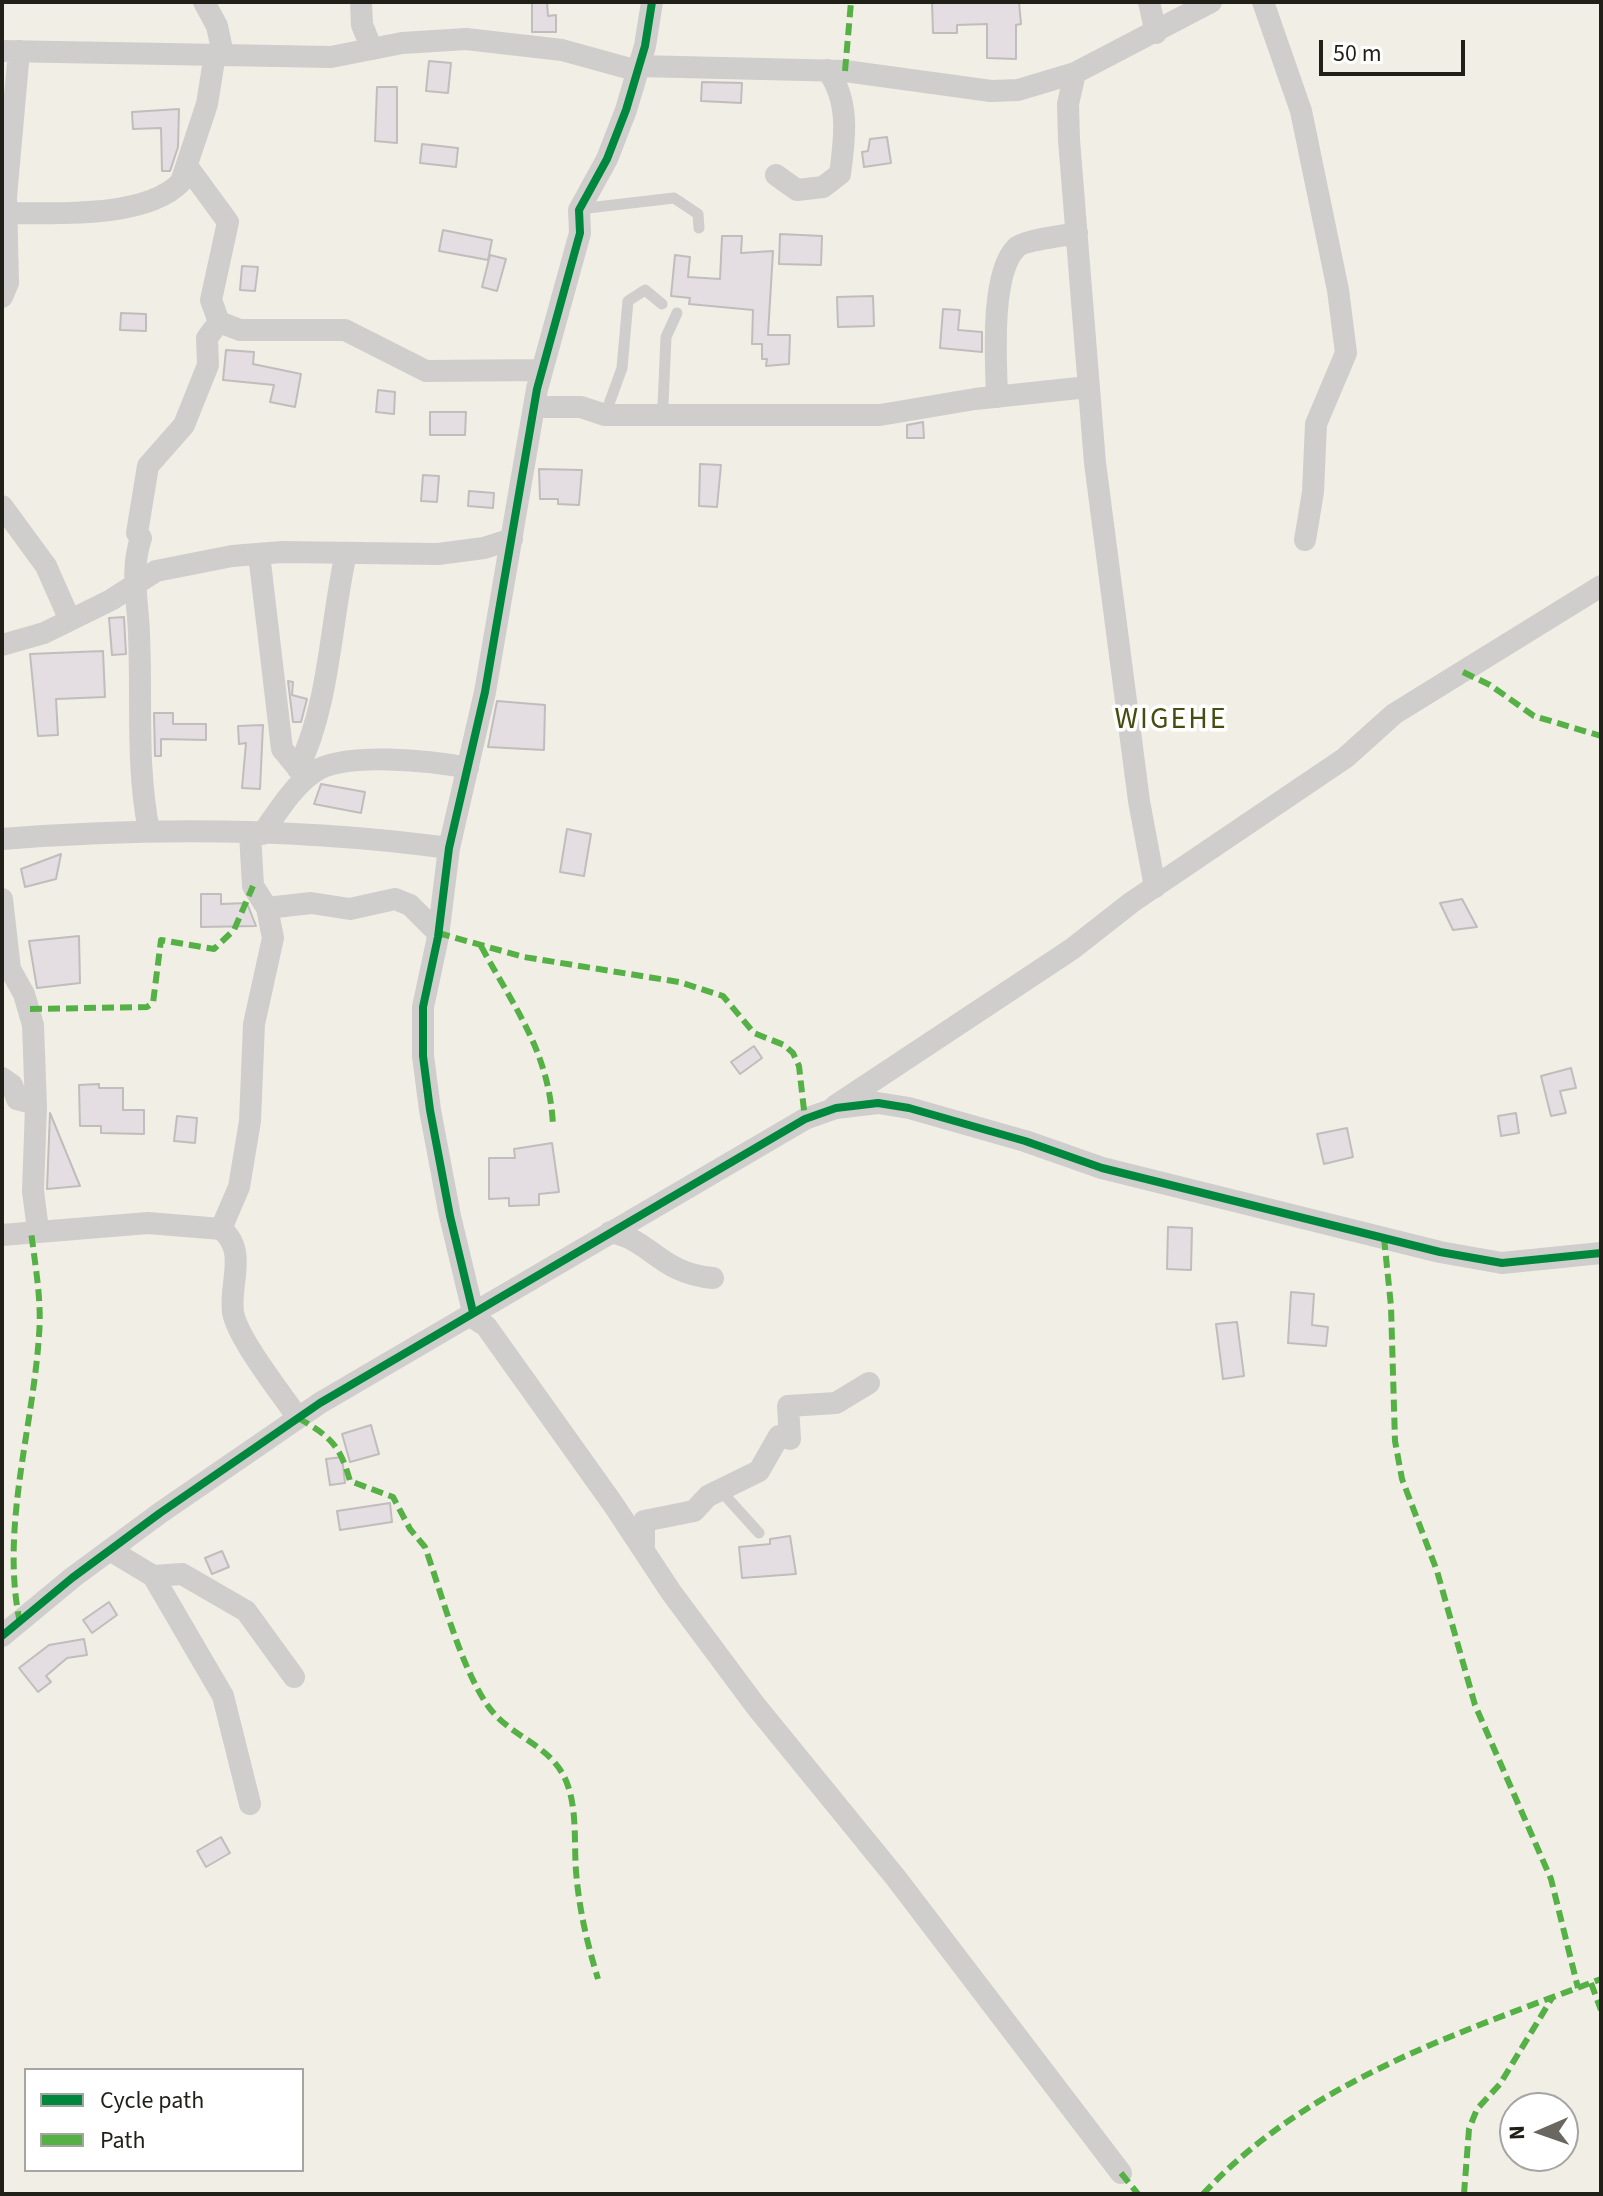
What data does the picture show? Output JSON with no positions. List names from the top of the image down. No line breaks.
{"districts":["WIGEHE"],"legend":["Cycle path","Path"],"scale_bar":"50 m","north":"left"}
